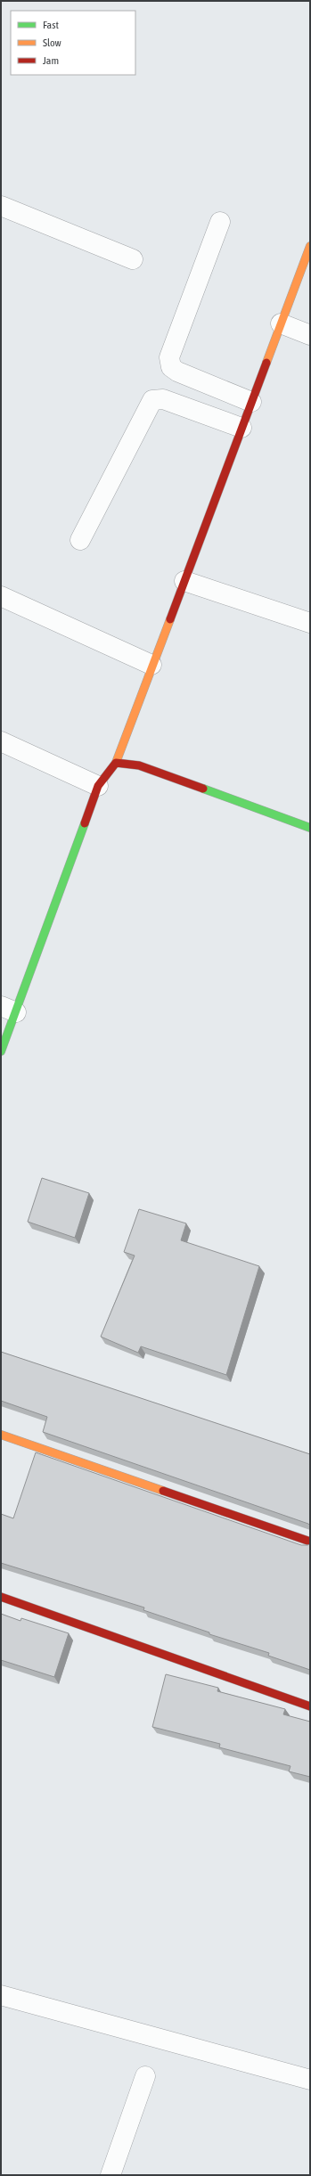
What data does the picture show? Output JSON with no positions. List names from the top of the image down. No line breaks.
{"legend":["Fast","Slow","Jam"]}
